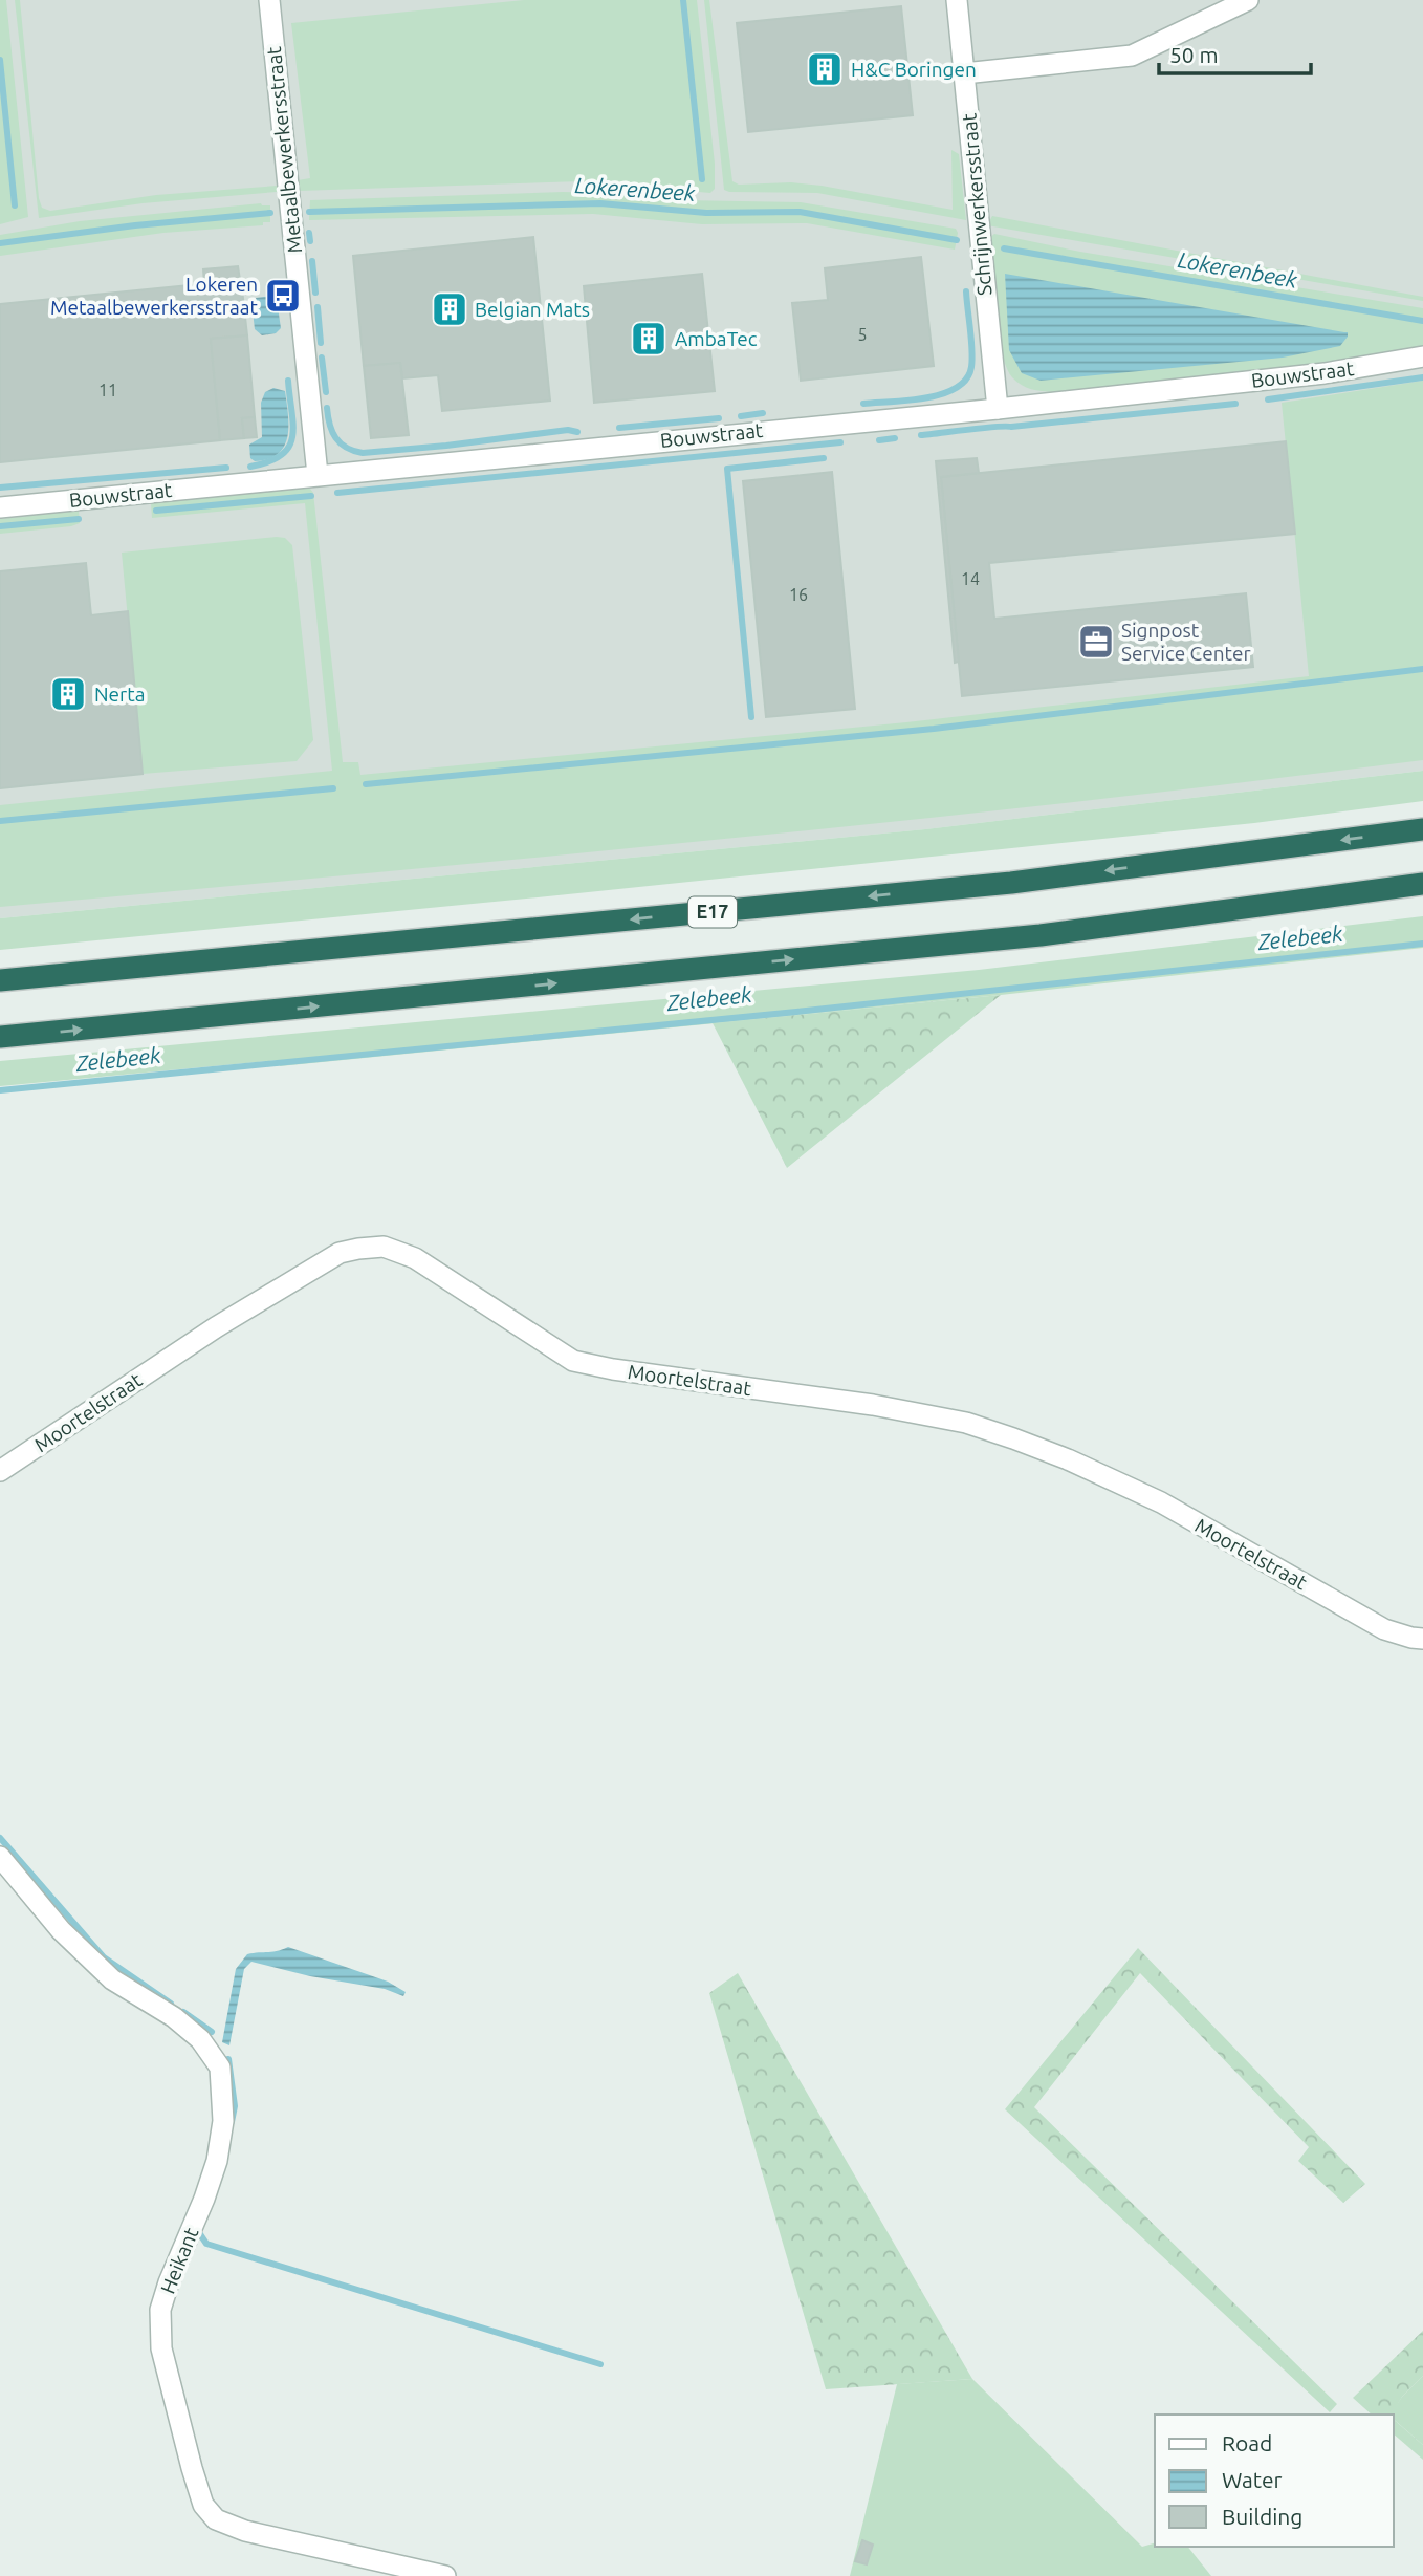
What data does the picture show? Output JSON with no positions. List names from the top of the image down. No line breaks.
{"streets":{"highway":["E17"],"street":["Metaalbewerkersstraat","Schrijnwerkersstraat","Bouwstraat","Moortelstraat","Heikant"]},"crossings":[["Metaalbewerkersstraat","Bouwstraat"],["Schrijnwerkersstraat","Bouwstraat"]],"water":["Lokerenbeek","Zelebeek"],"places":{"building":["H&C Boringen","Belgian Mats","AmbaTec","Nerta"],"bus stop":["Lokeren Metaalbewerkersstraat"],"office":["Signpost Service Center"]},"house_numbers":["5","11","14","16"],"legend":["Road","Water","Building"],"scale_bar":"50 m"}
